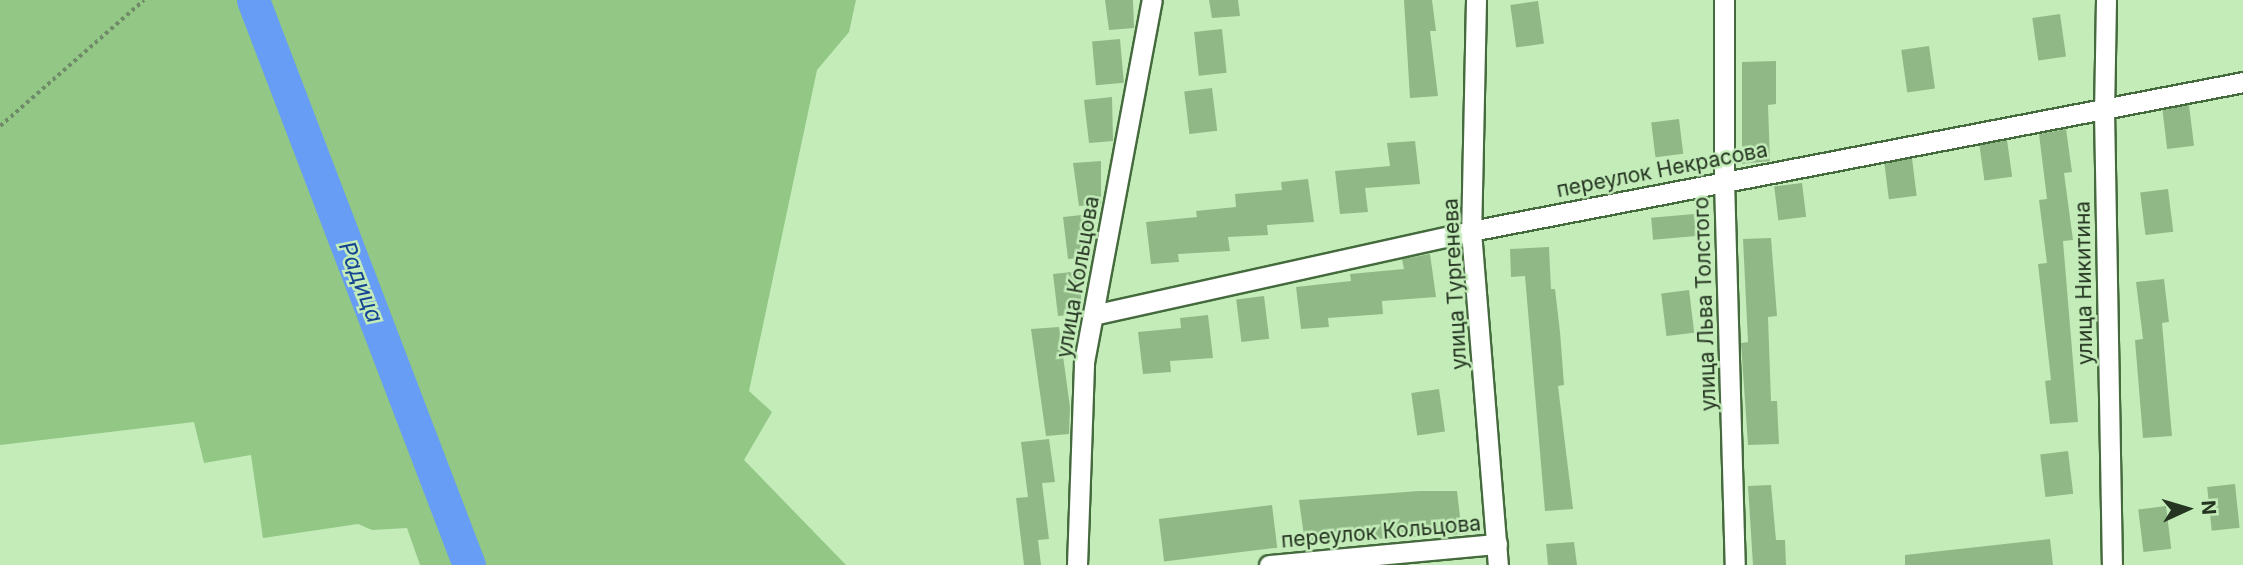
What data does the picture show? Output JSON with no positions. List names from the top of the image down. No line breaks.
{"streets":{"street":["переулок Некрасова","улица Кольцова","улица Никитина","улица Тургенева","улица Льва Толстого","переулок Кольцова"]},"crossings":[["переулок Некрасова","улица Кольцова"],["переулок Некрасова","улица Никитина"],["переулок Некрасова","улица Тургенева"],["переулок Некрасова","улица Льва Толстого"],["улица Тургенева","переулок Кольцова"]],"water":["Радица"],"north":"right"}
